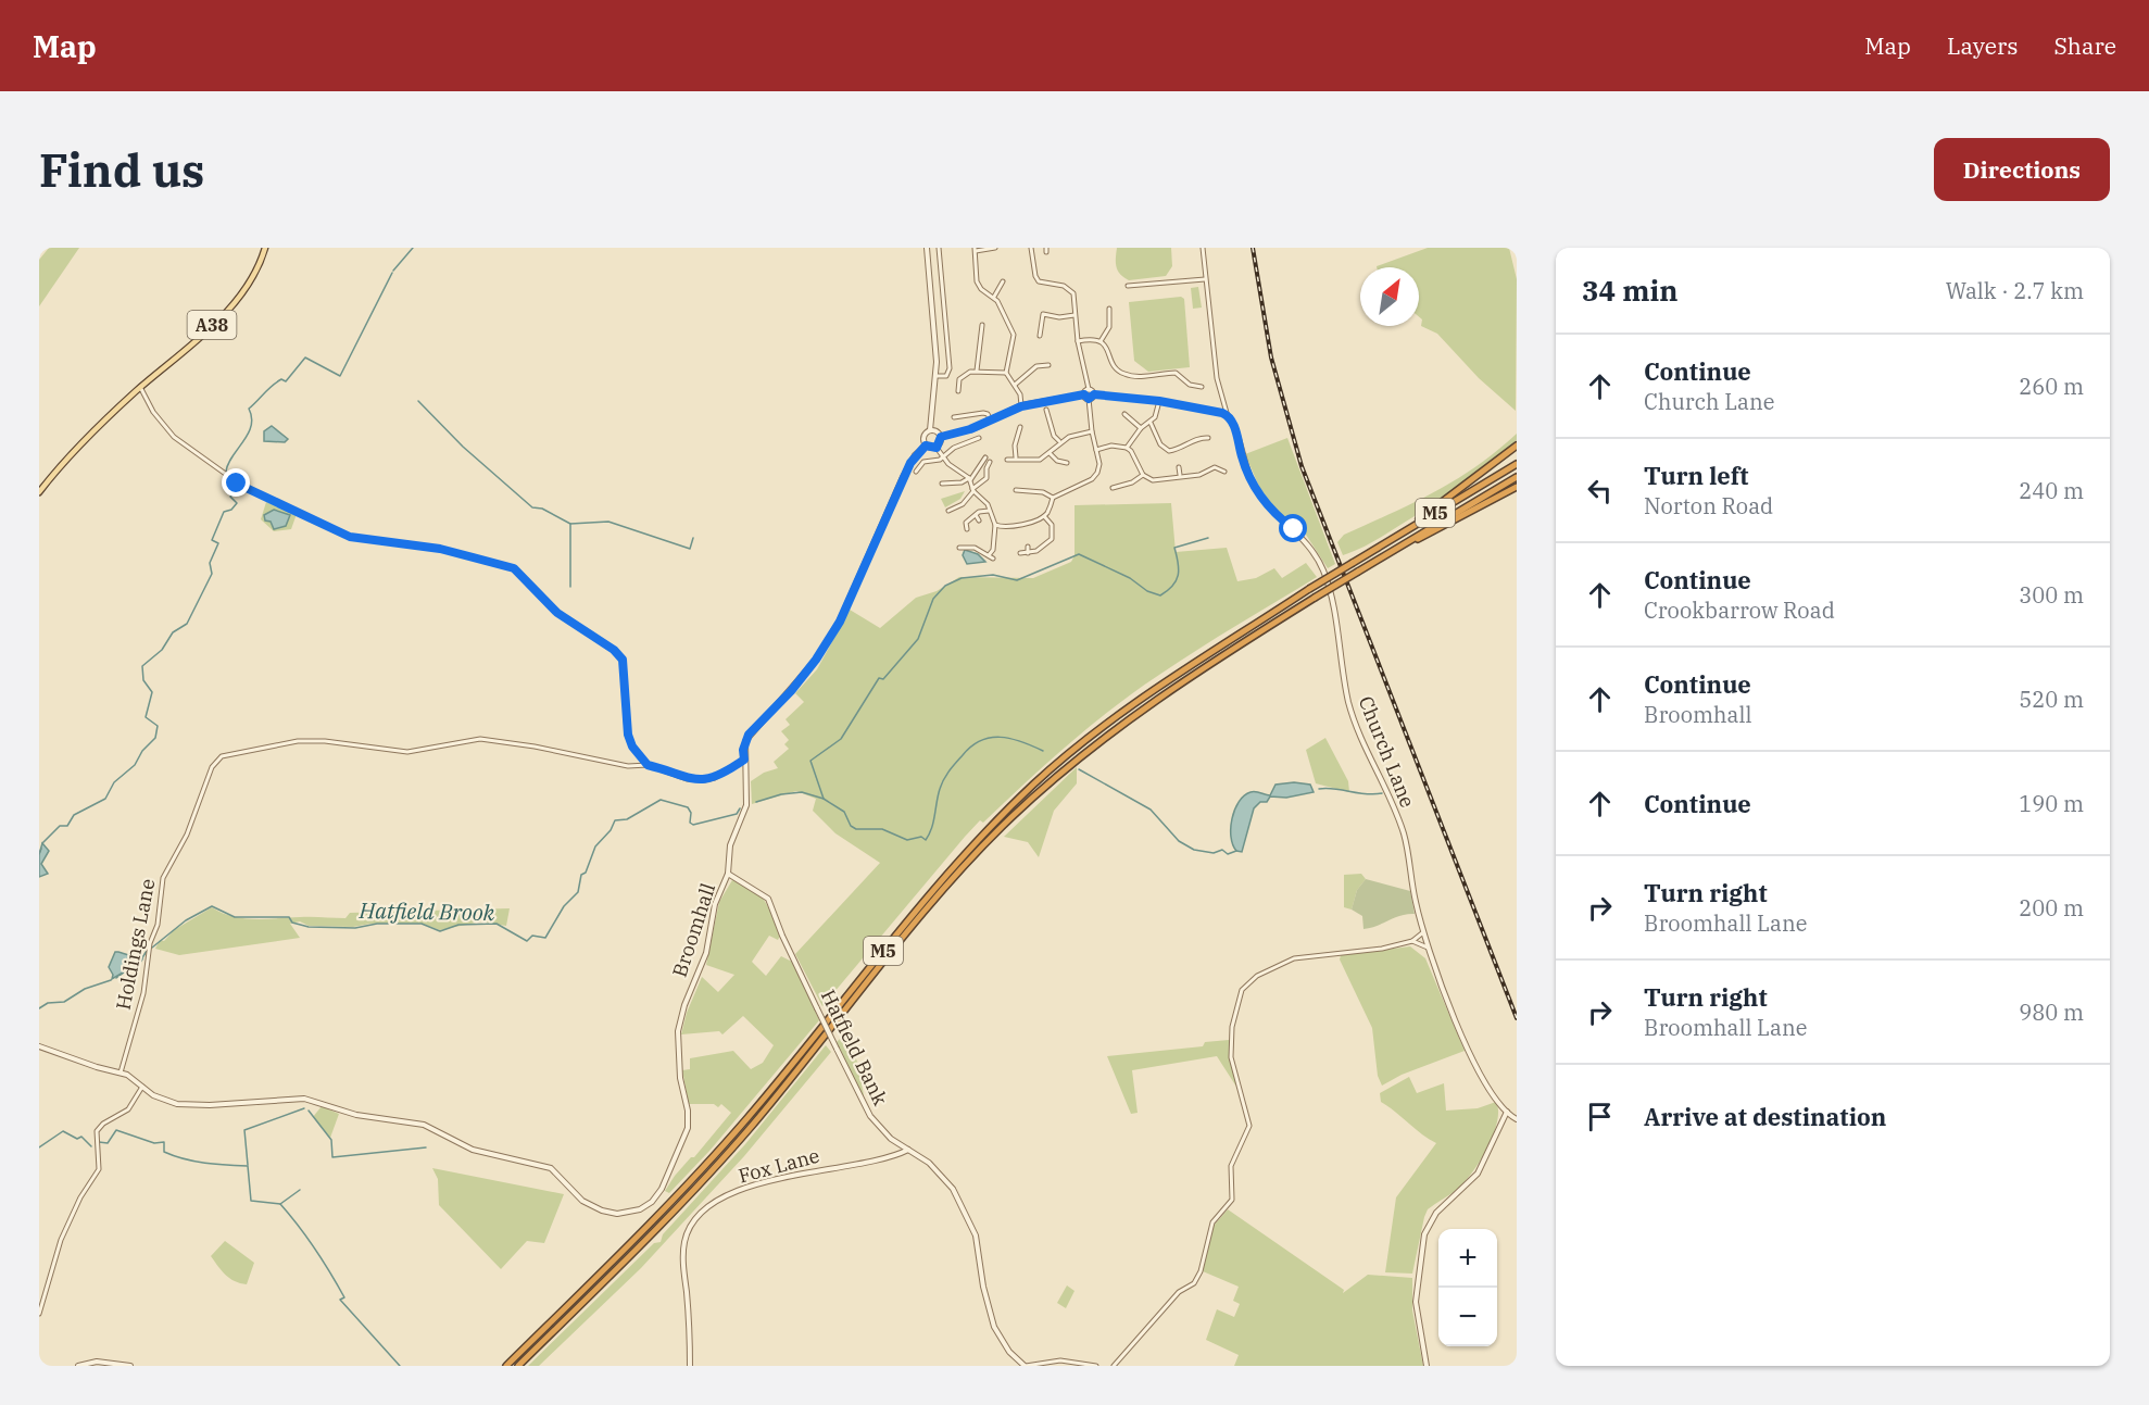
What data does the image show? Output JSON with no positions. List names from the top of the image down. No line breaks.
{"streets":{"highway":["M5"],"main road":["A38"],"street":["Church Lane","Broomhall","Holdings Lane","Hatfield Bank","Fox Lane"]},"crossings":[["Broomhall","Holdings Lane"],["Broomhall","Hatfield Bank"],["Hatfield Bank","Fox Lane"]],"water":["Hatfield Brook"],"north":"top right","page":{"header":"Map","nav":["Map","Layers","Share"],"buttons":"Directions","title":"Find us","heading":["34 min","Walk · 2.7 km"],"list":[["Continue","Church Lane","260 m"],["Turn left","Norton Road","240 m"],["Continue","Crookbarrow Road","300 m"],["Continue","Broomhall","520 m"],["Continue","190 m"],["Turn right","Broomhall Lane","200 m"],["Turn right","Broomhall Lane","980 m"],"Arrive at destination"],"map_buttons":["+","−"]}}
